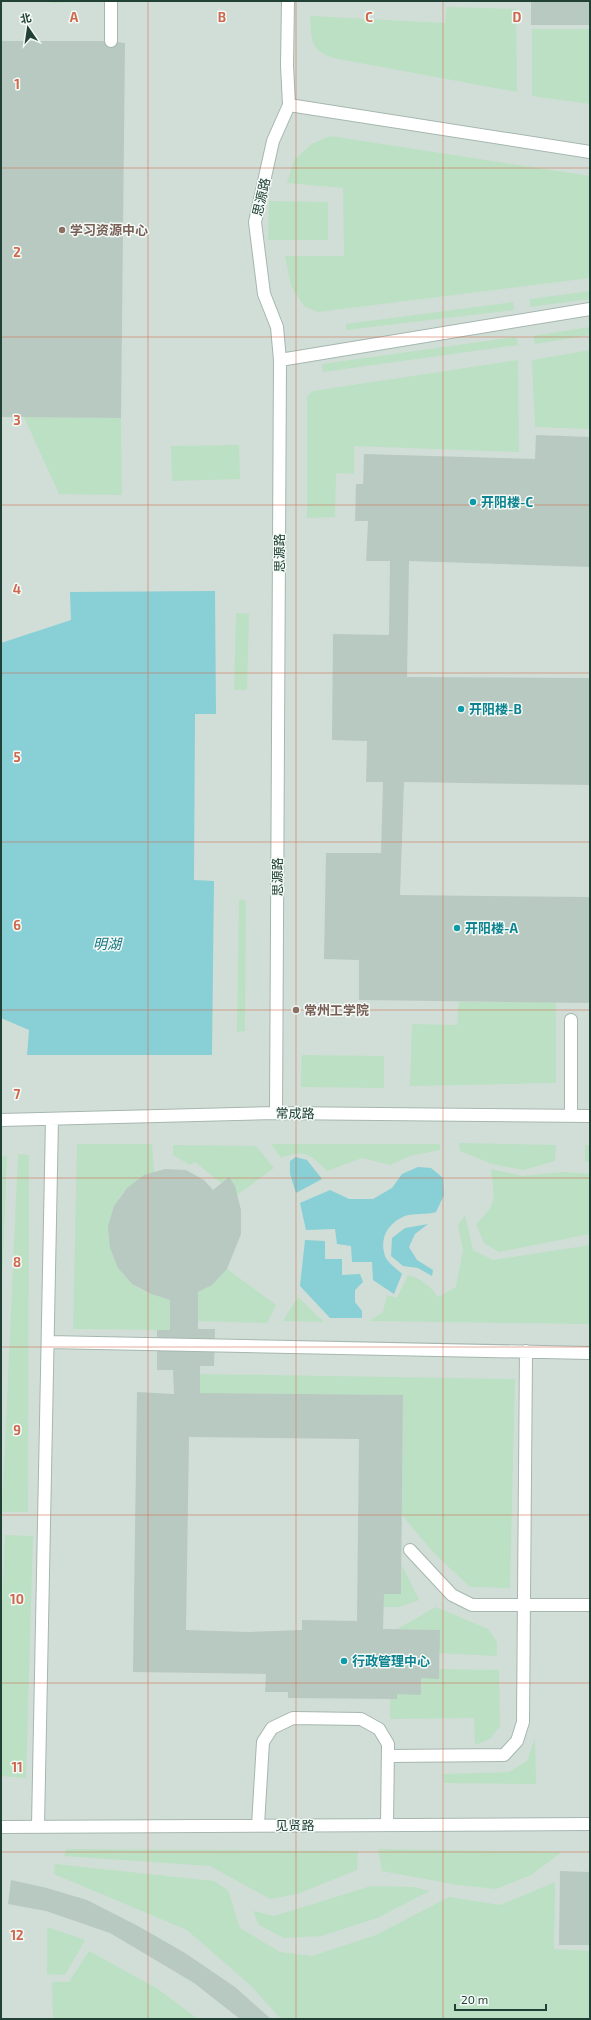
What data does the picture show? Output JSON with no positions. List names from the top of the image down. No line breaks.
{"streets":{"lane":["思源路","常成路","见贤路"]},"crossings":[["思源路","常成路"]],"water":["明湖"],"places":["学习资源中心","开阳楼-C","开阳楼-B","开阳楼-A","常州工学院","行政管理中心"],"scale_bar":"20 m","north":"top","grid":{"columns":["A","B","C","D"],"rows":["1","2","3","4","5","6","7","8","9","10","11","12"]}}
